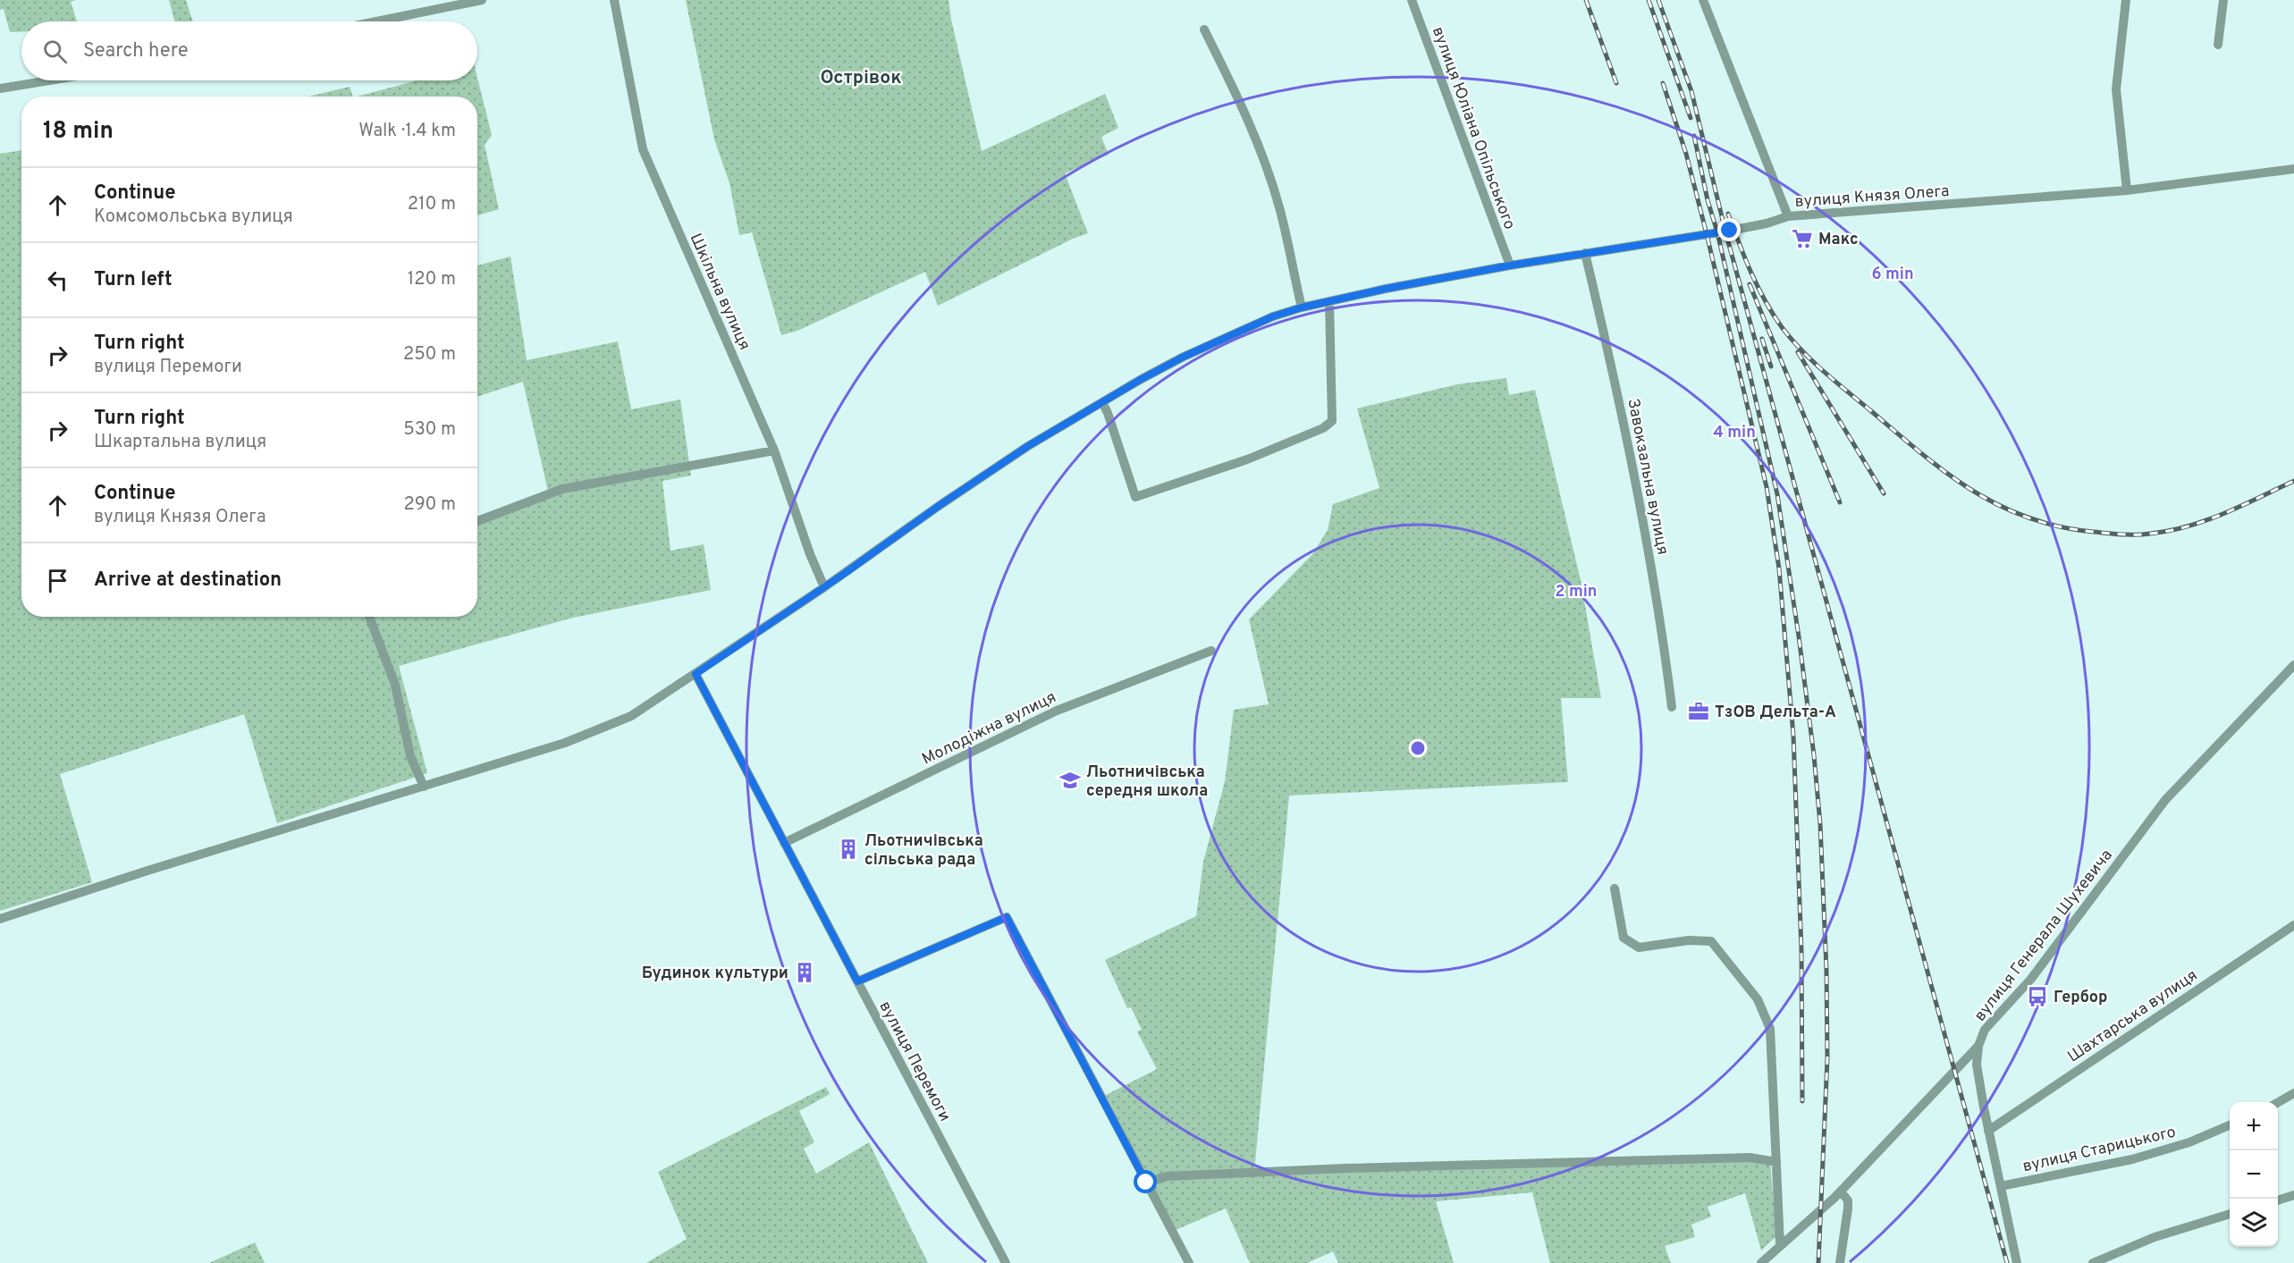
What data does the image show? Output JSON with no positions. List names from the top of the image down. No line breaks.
{"streets":{"street":["вулиця Юліана Опільського","вулиця Князя Олега","Шкільна вулиця","Завокзальна вулиця","Молодіжна вулиця","вулиця Генерала Шухевича","Шахтарська вулиця","вулиця Перемоги","вулиця Старицького"]},"crossings":[["вулиця Юліана Опільського","вулиця Князя Олега"],["вулиця Князя Олега","Шкільна вулиця"],["вулиця Князя Олега","Завокзальна вулиця"],["вулиця Князя Олега","вулиця Перемоги"],["Молодіжна вулиця","вулиця Перемоги"]],"districts":["Острівок"],"places":{"supermarket":["Макс"],"office":["ТзОВ Дельта-А"],"school or university":["Льотничівська середня школа"],"building":["Льотничівська сільська рада","Будинок культури"],"bus stop":["Гербор"]},"page":{"search":"Search here","heading":["18 min","Walk · 1.4 km"],"list":[["Continue","Комсомольська вулиця","210 m"],["Turn left","120 m"],["Turn right","вулиця Перемоги","250 m"],["Turn right","Шкартальна вулиця","530 m"],["Continue","вулиця Князя Олега","290 m"],"Arrive at destination"],"map_buttons":["+","−"]},"rings":["6 min","4 min","2 min"]}
